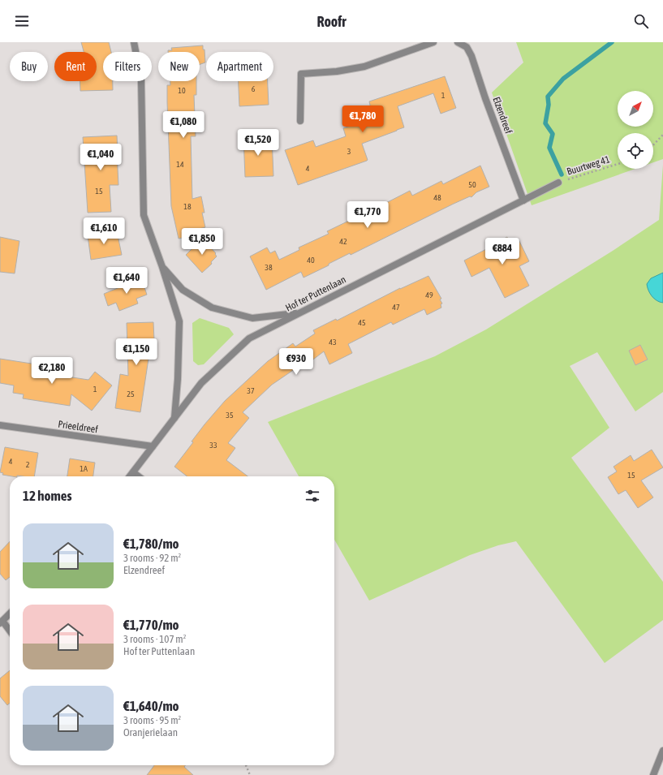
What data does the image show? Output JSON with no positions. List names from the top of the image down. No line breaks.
{"streets":{"street":["Elzendreef","Hof ter Puttenlaan","Prieeldreef"],"path":["Buurtweg 41"]},"crossings":[["Elzendreef","Hof ter Puttenlaan"],["Buurtweg 41","Hof ter Puttenlaan"],["Hof ter Puttenlaan","Prieeldreef"]],"house_numbers":["6","10","1","3","14","4","50","15","48","18","42","40","38","49","47","45","43","1","37","25","35","33","4","2","1A","15"],"north":"top right","page":{"header":"Roofr","chip":["Buy","Rent","Filters","New","Apartment"],"price":["€1,780","€1,080","€1,520","€1,040","€1,770","€1,610","€1,850","€884","€1,640","€1,150","€930","€2,180"],"heading":"12 homes","list":[{"name":"€1,780/mo","note":"3 rooms · 92 m² · Elzendreef"},{"name":"€1,770/mo","note":"3 rooms · 107 m² · Hof ter Puttenlaan"},{"name":"€1,640/mo","note":"3 rooms · 95 m² · Oranjerielaan"}]}}
